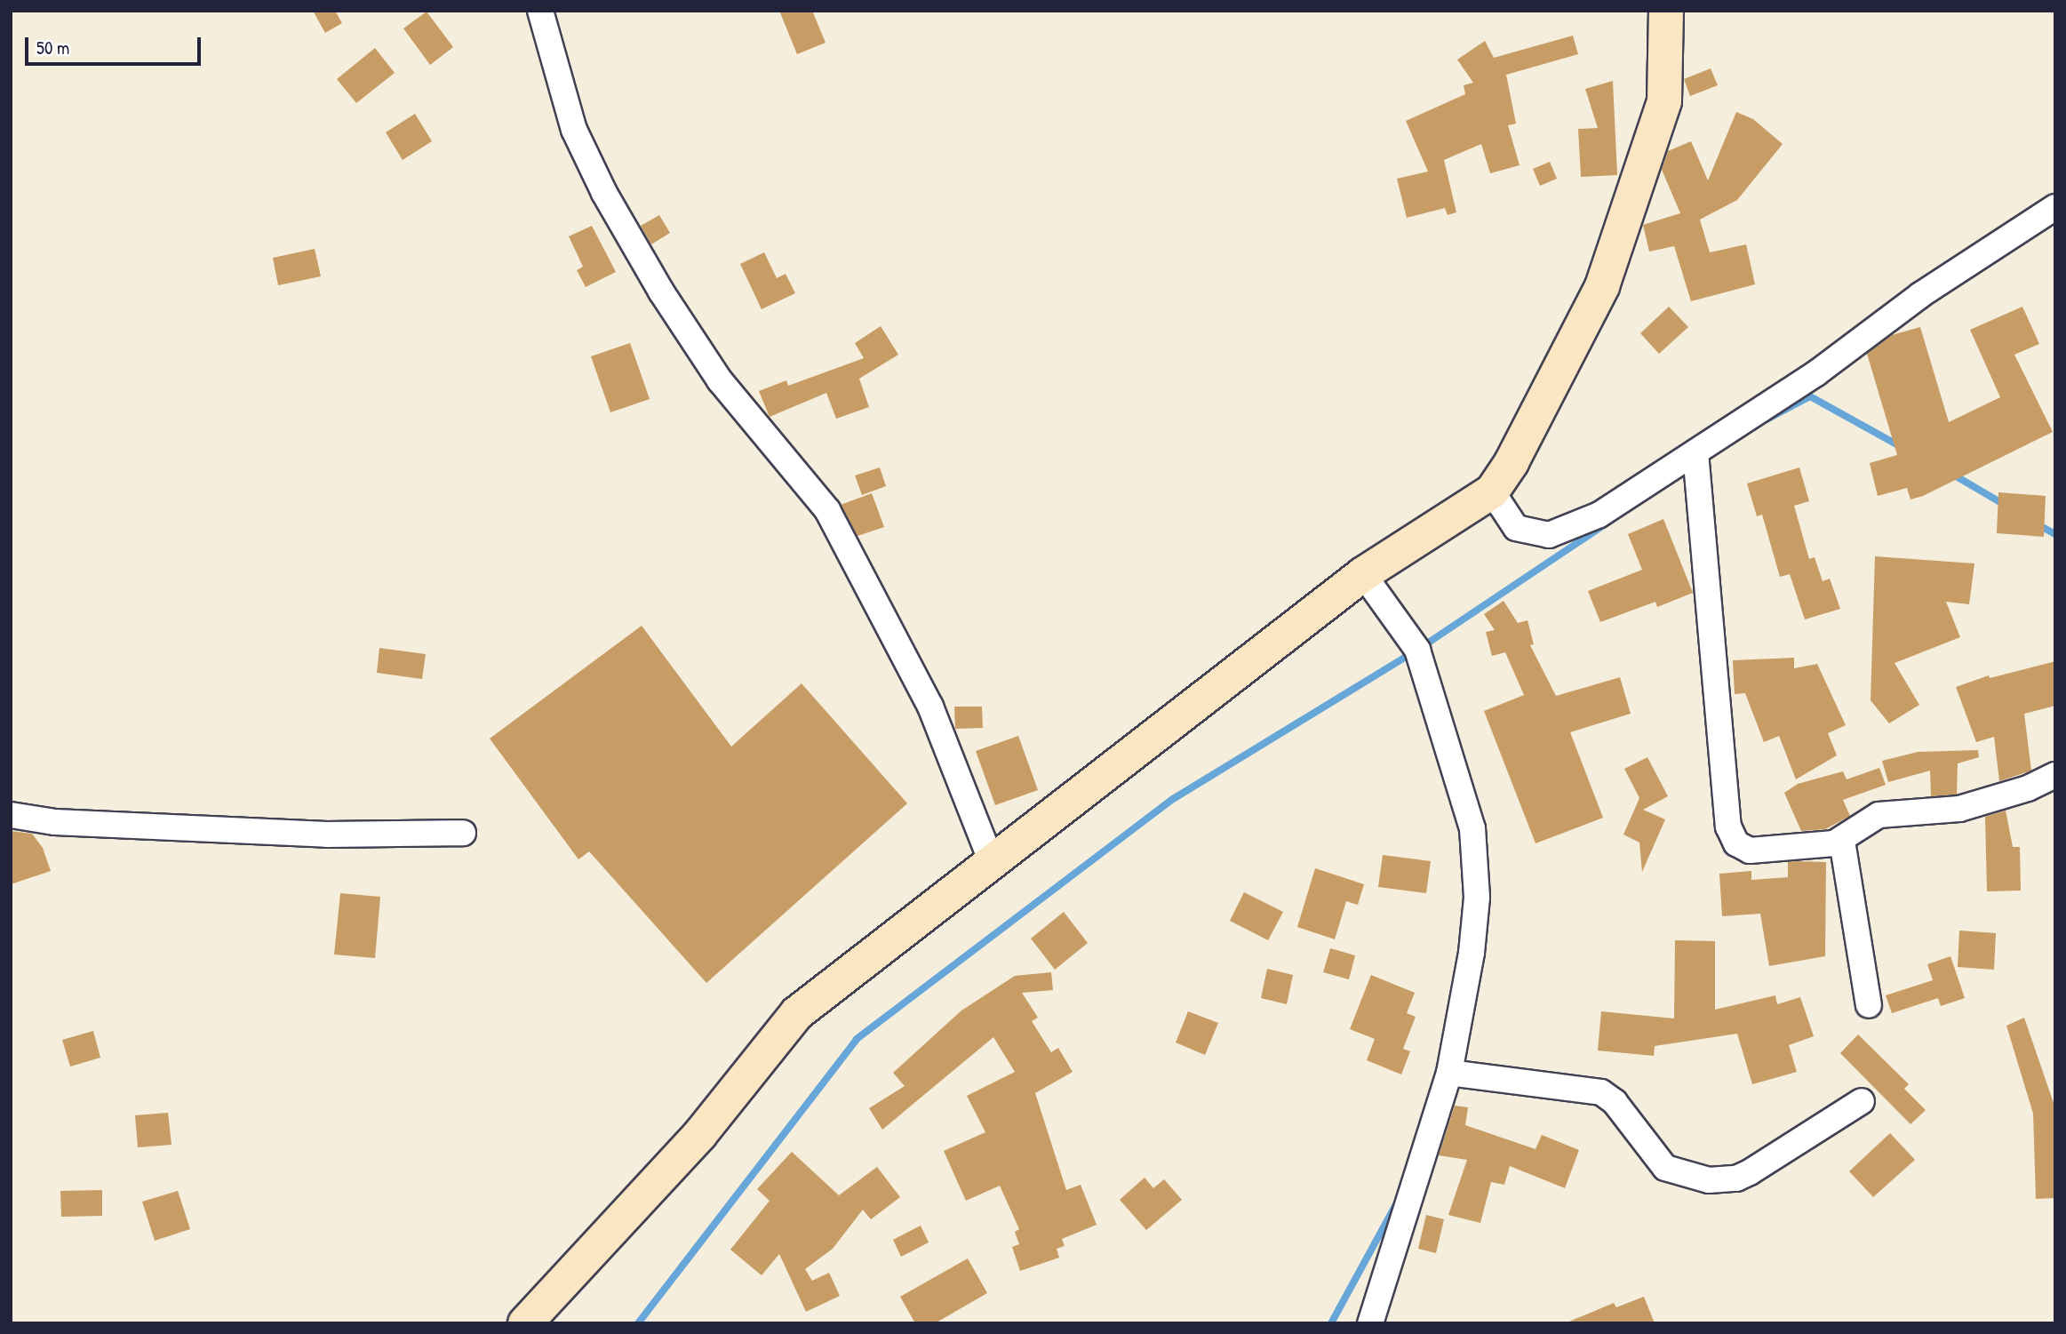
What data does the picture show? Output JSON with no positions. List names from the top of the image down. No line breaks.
{"scale_bar":"50 m"}
